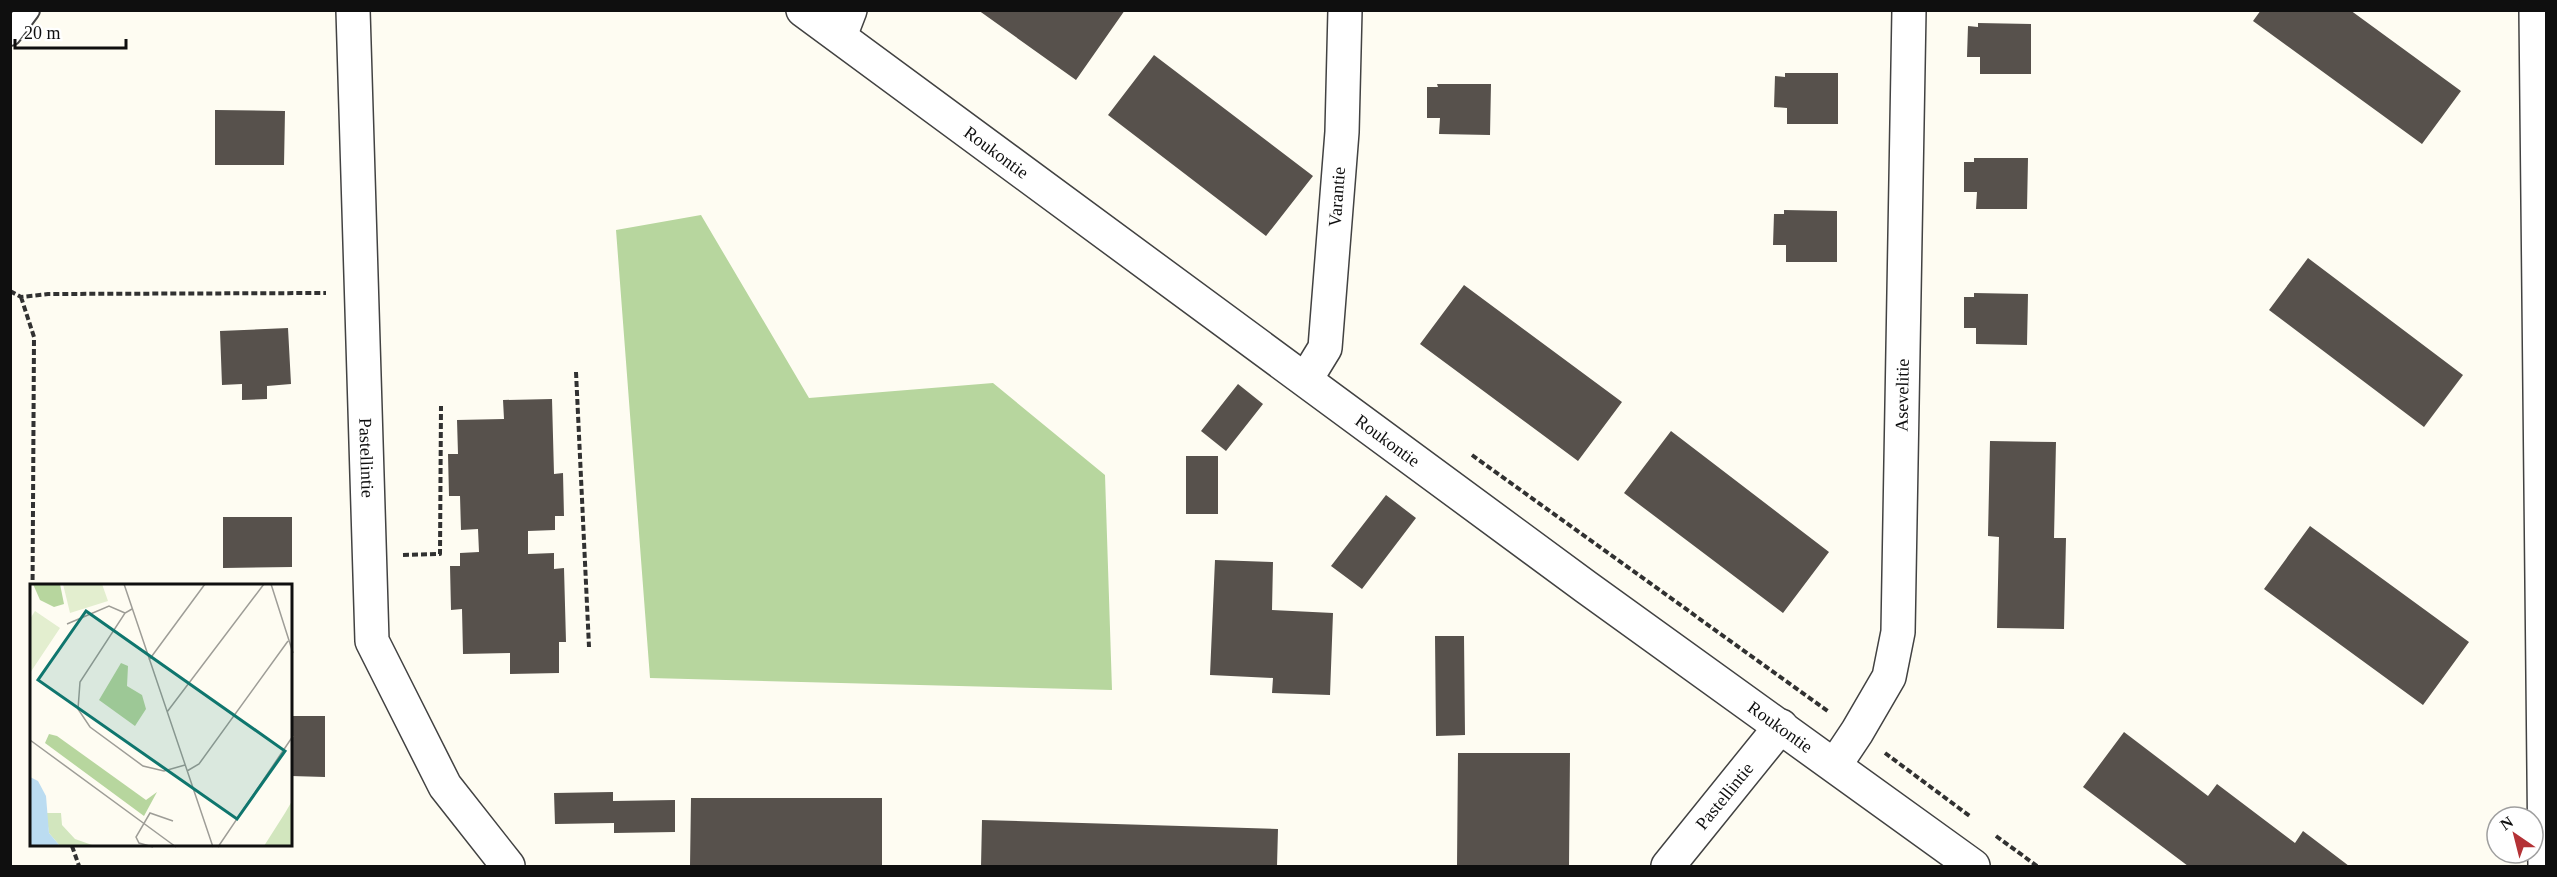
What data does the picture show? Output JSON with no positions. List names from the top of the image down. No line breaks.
{"streets":{"street":["Roukontie","Varantie","Asevelitie","Pastellintie"]},"crossings":[["Roukontie","Varantie"],["Roukontie","Asevelitie"],["Roukontie","Pastellintie"]],"scale_bar":"20 m","north":"top left"}
